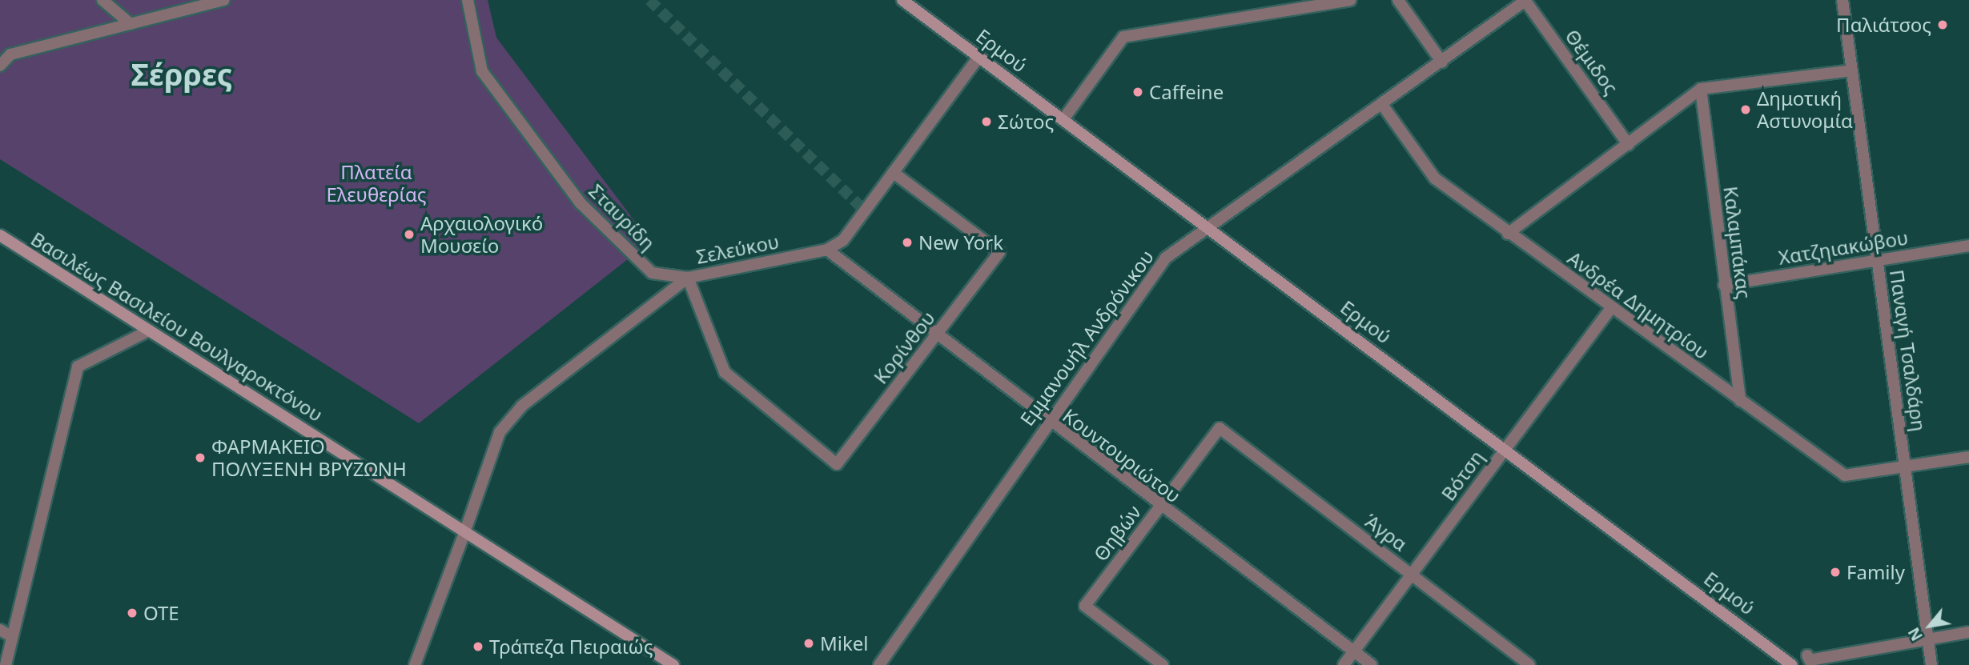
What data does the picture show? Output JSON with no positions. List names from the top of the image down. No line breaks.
{"streets":{"main road":["Ερμού","Βασιλέως Βασιλείου Βουλγαροκτόνου"],"street":["Θέμιδος","Σταυρίδη","Καλαμπάκας","Χατζηιακώβου","Σελεύκου","Ανδρέα Δημητρίου","Εμμανουήλ Ανδρόνικου","Κορίνθου","Παναγή Τσαλδάρη","Κουντουριώτου","Βότση","Άγρα","Θηβών"]},"crossings":[["Ερμού","Σελεύκου"],["Ερμού","Εμμανουήλ Ανδρόνικου"],["Ερμού","Βότση"],["Θέμιδος","Εμμανουήλ Ανδρόνικου"],["Σταυρίδη","Σελεύκου"],["Σταυρίδη","Κορίνθου"],["Καλαμπάκας","Χατζηιακώβου"],["Καλαμπάκας","Ανδρέα Δημητρίου"],["Χατζηιακώβου","Παναγή Τσαλδάρη"],["Σελεύκου","Βασιλέως Βασιλείου Βουλγαροκτόνου"],["Σελεύκου","Κορίνθου"],["Σελεύκου","Κουντουριώτου"],["Ανδρέα Δημητρίου","Εμμανουήλ Ανδρόνικου"],["Ανδρέα Δημητρίου","Παναγή Τσαλδάρη"],["Ανδρέα Δημητρίου","Βότση"],["Εμμανουήλ Ανδρόνικου","Κουντουριώτου"],["Κορίνθου","Κουντουριώτου"],["Κουντουριώτου","Βότση"],["Κουντουριώτου","Θηβών"],["Βότση","Άγρα"],["Άγρα","Θηβών"]],"districts":["Σέρρες"],"parks":["Πλατεία Ελευθερίας"],"places":["Παλιάτσος","Caffeine","Δημοτική Αστυνομία","Σώτος","Αρχαιολογικό Μουσείο","New York","ΦΑΡΜΑΚΕΙΟ ΠΟΛΥΞΕΝΗ ΒΡΥΖΩΝΗ","Family","ΟΤΕ","Mikel","Τράπεζα Πειραιώς"],"north":"bottom left"}
